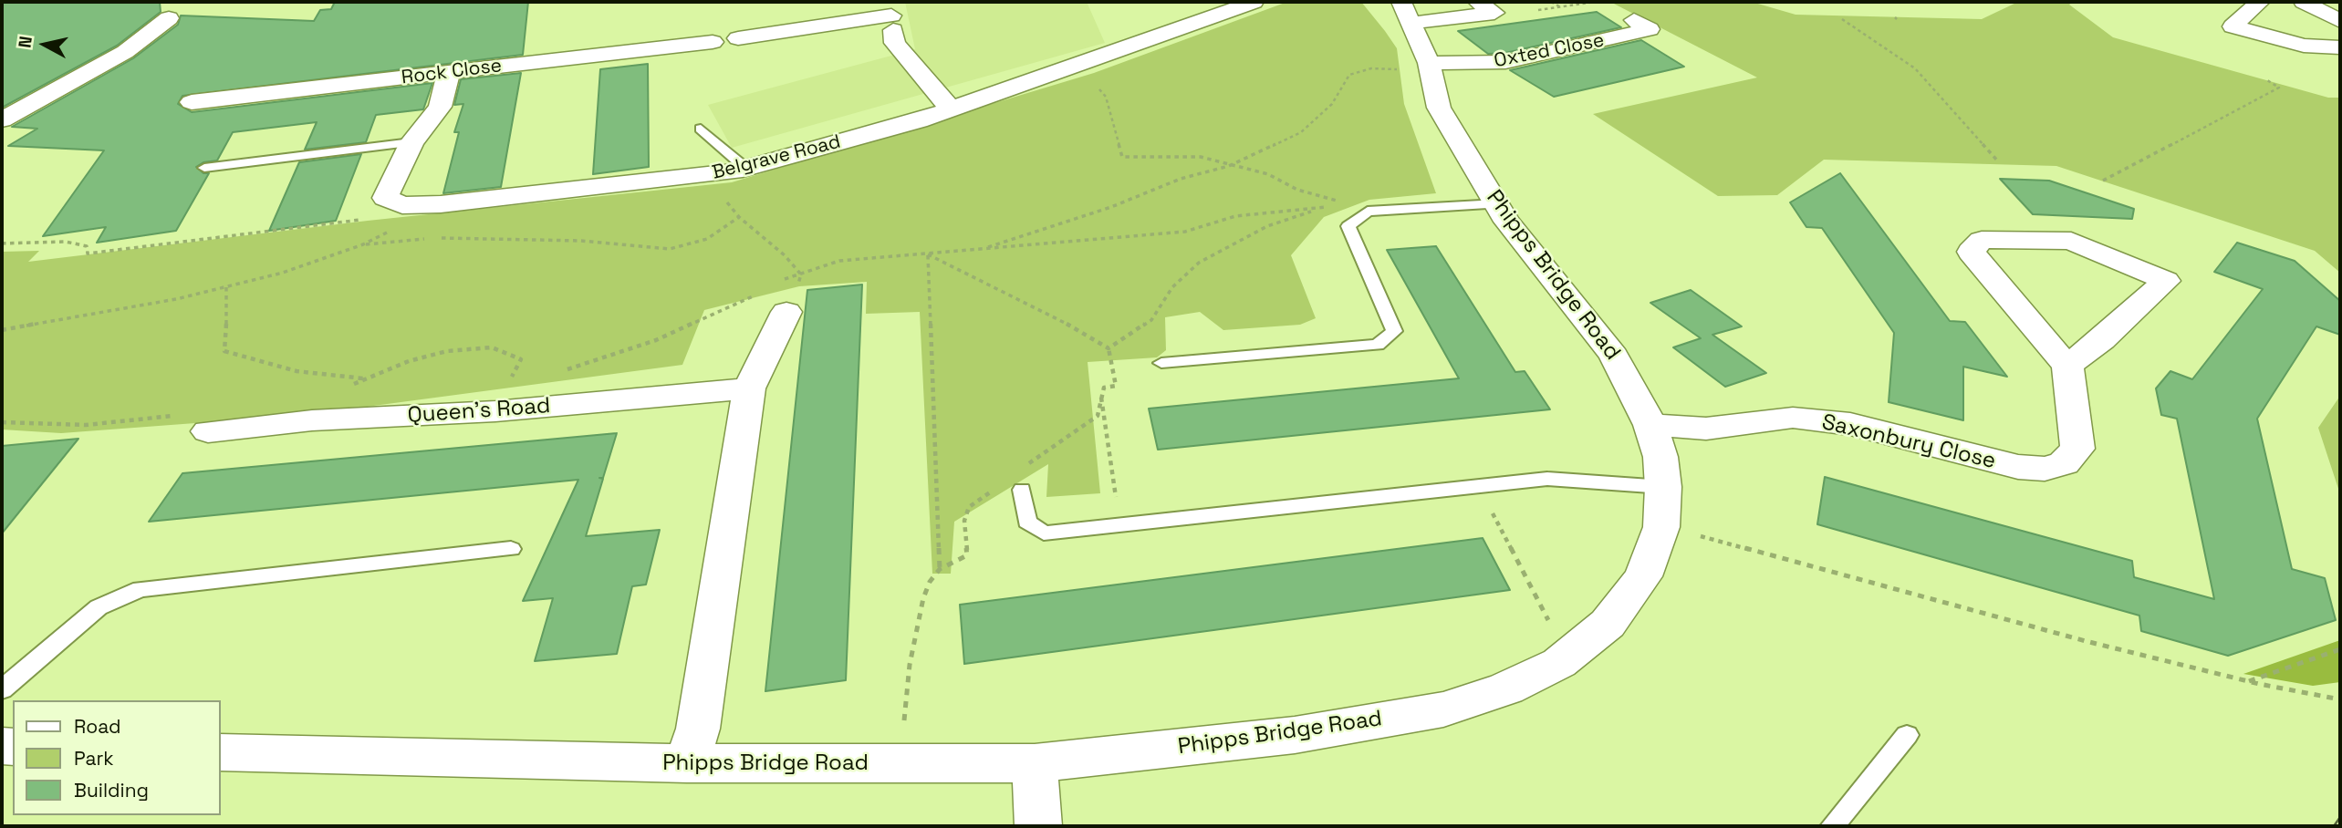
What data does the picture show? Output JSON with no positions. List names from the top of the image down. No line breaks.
{"streets":{"street":["Oxted Close","Rock Close","Belgrave Road","Phipps Bridge Road","Queen's Road","Saxonbury Close"]},"crossings":[["Oxted Close","Phipps Bridge Road"],["Phipps Bridge Road","Saxonbury Close"]],"legend":["Road","Park","Building"],"north":"left"}
